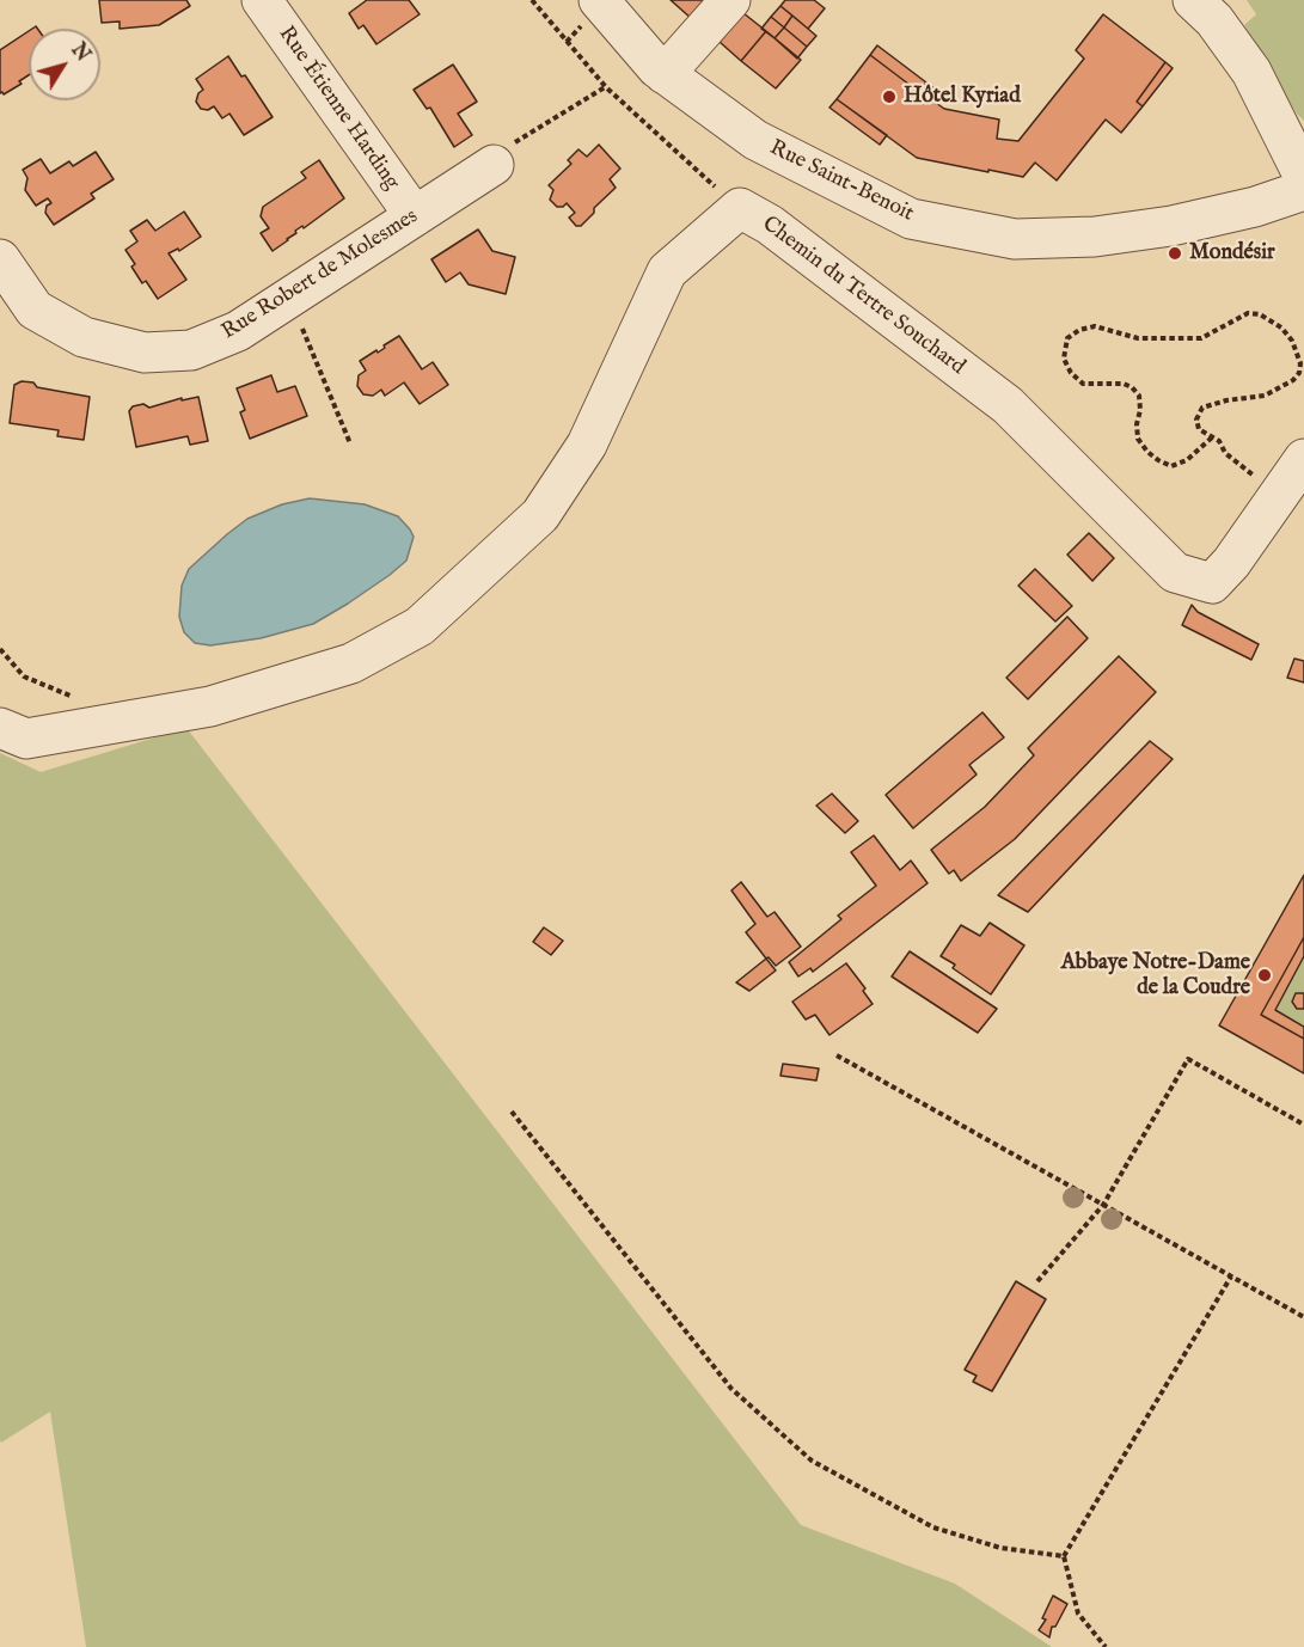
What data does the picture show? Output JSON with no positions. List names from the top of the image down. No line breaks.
{"streets":{"street":["Rue Étienne Harding","Rue Saint-Benoit","Rue Robert de Molesmes","Chemin du Tertre Souchard"]},"crossings":[["Rue Étienne Harding","Rue Robert de Molesmes"]],"places":["Hôtel Kyriad","Mondésir","Abbaye Notre-Dame de la Coudre"],"north":"top right"}
